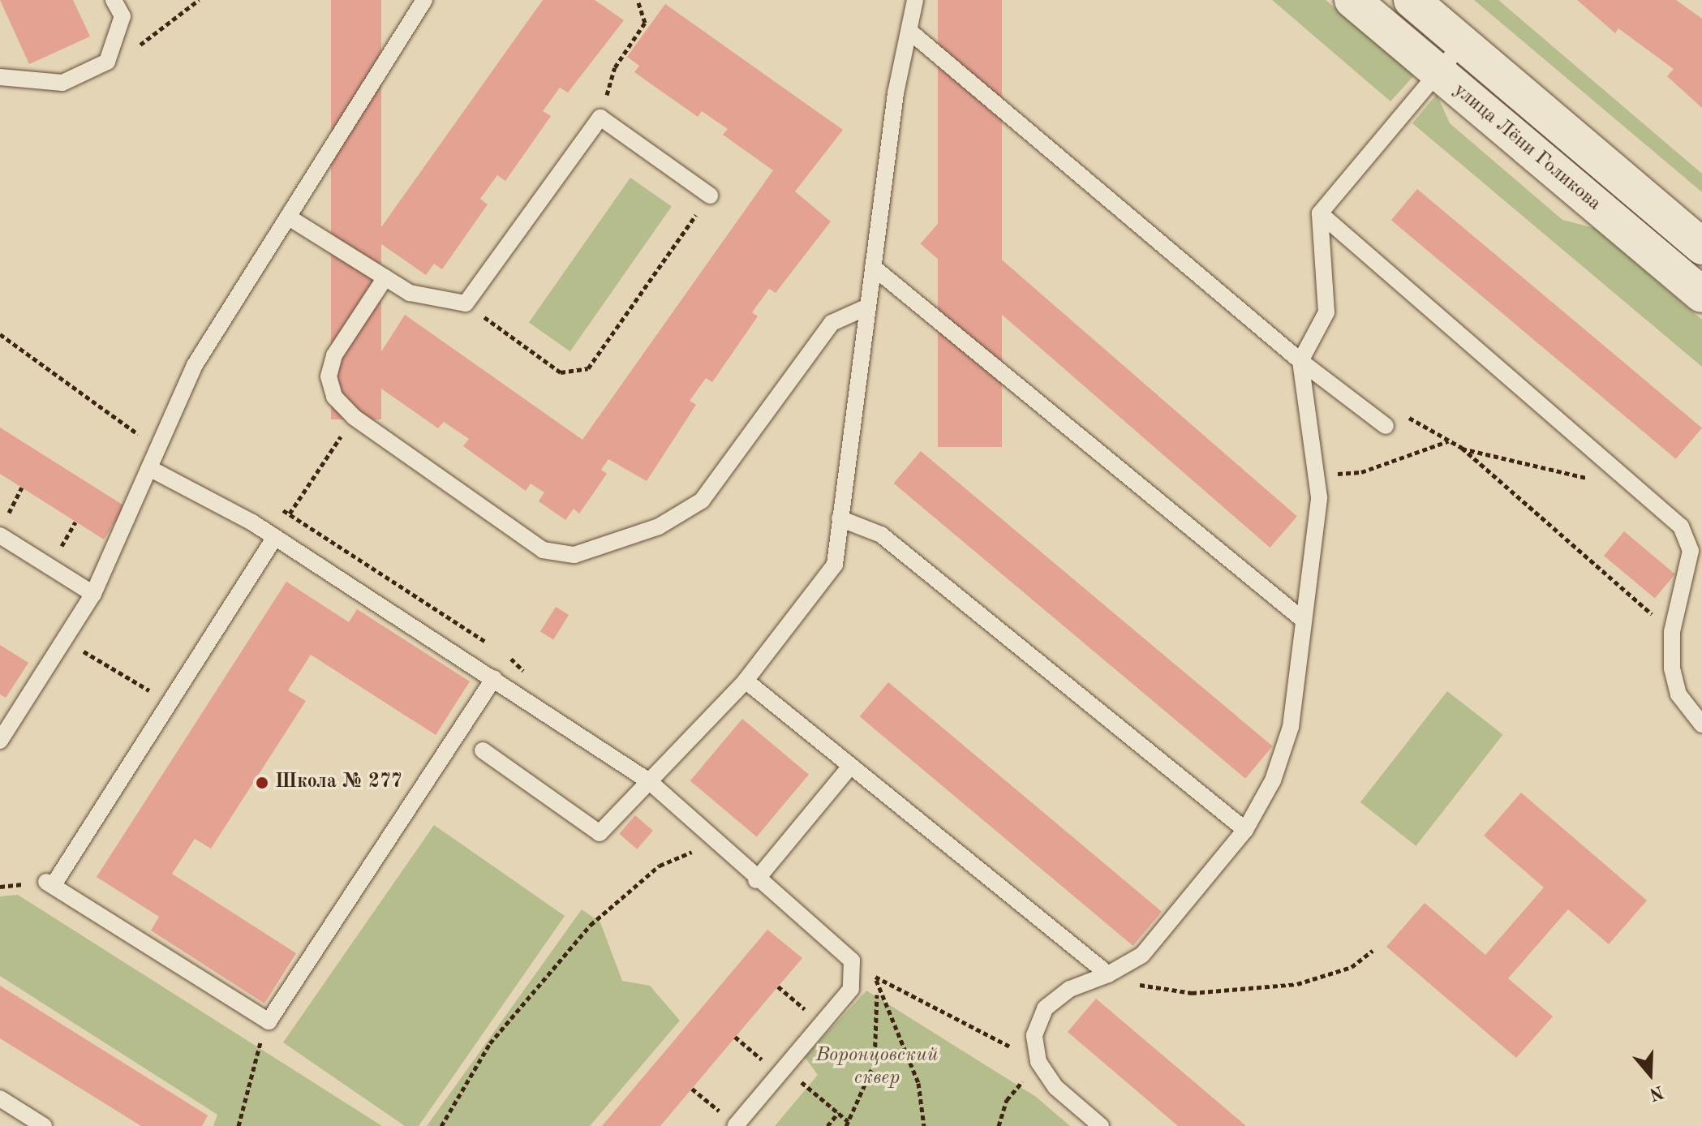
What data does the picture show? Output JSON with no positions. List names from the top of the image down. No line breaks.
{"streets":{"street":["улица Лёни Голикова"]},"parks":["Воронцовский сквер"],"places":["Школа № 277"],"north":"bottom"}
